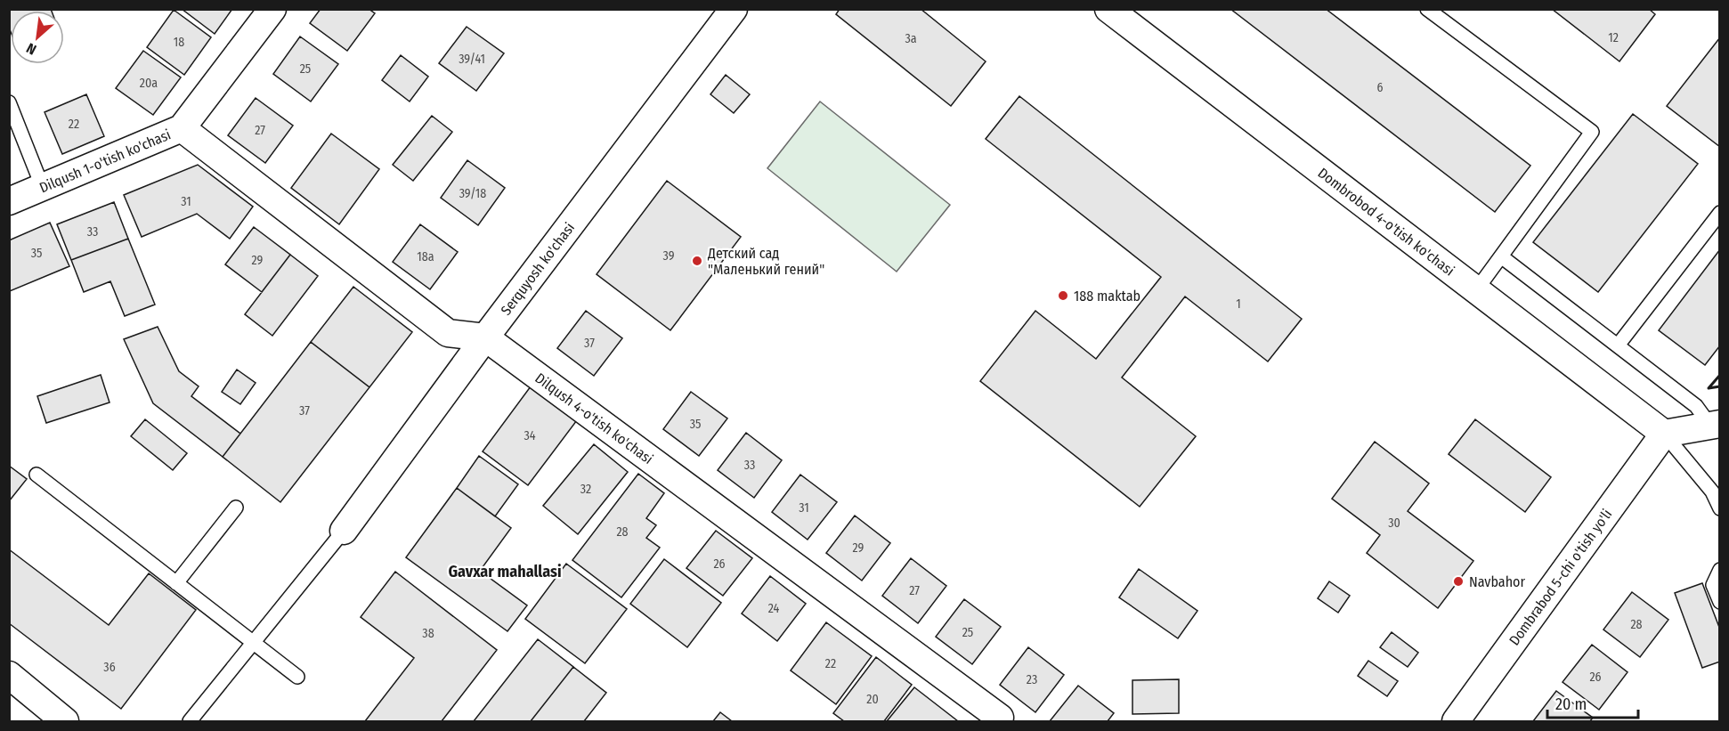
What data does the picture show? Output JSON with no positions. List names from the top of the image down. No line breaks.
{"streets":{"street":["Dilqush 1-o'tish ko'chasi","Dombrobod 4-o'tish ko'chasi","Serquyosh ko'chasi","Dilqush 4-o'tish ko'chasi","Dombrabod 5-chi o'tish yo'li"]},"crossings":[["Dilqush 1-o'tish ko'chasi","Dilqush 4-o'tish ko'chasi"],["Dombrobod 4-o'tish ko'chasi","Dombrabod 5-chi o'tish yo'li"],["Serquyosh ko'chasi","Dilqush 4-o'tish ko'chasi"]],"districts":["Gavxar mahallasi"],"places":["Детский сад \"Маленький гений\"","188 maktab","Navbahor"],"house_numbers":["12","3a","18","39/41","25","20a","6","22","27","39/18","31","33","35","39","18a","29","1","37","37","35","34","33","32","31","30","28","29","26","27","24","28","25","38","22","36","26","23","20"],"scale_bar":"20 m","north":"bottom left"}
